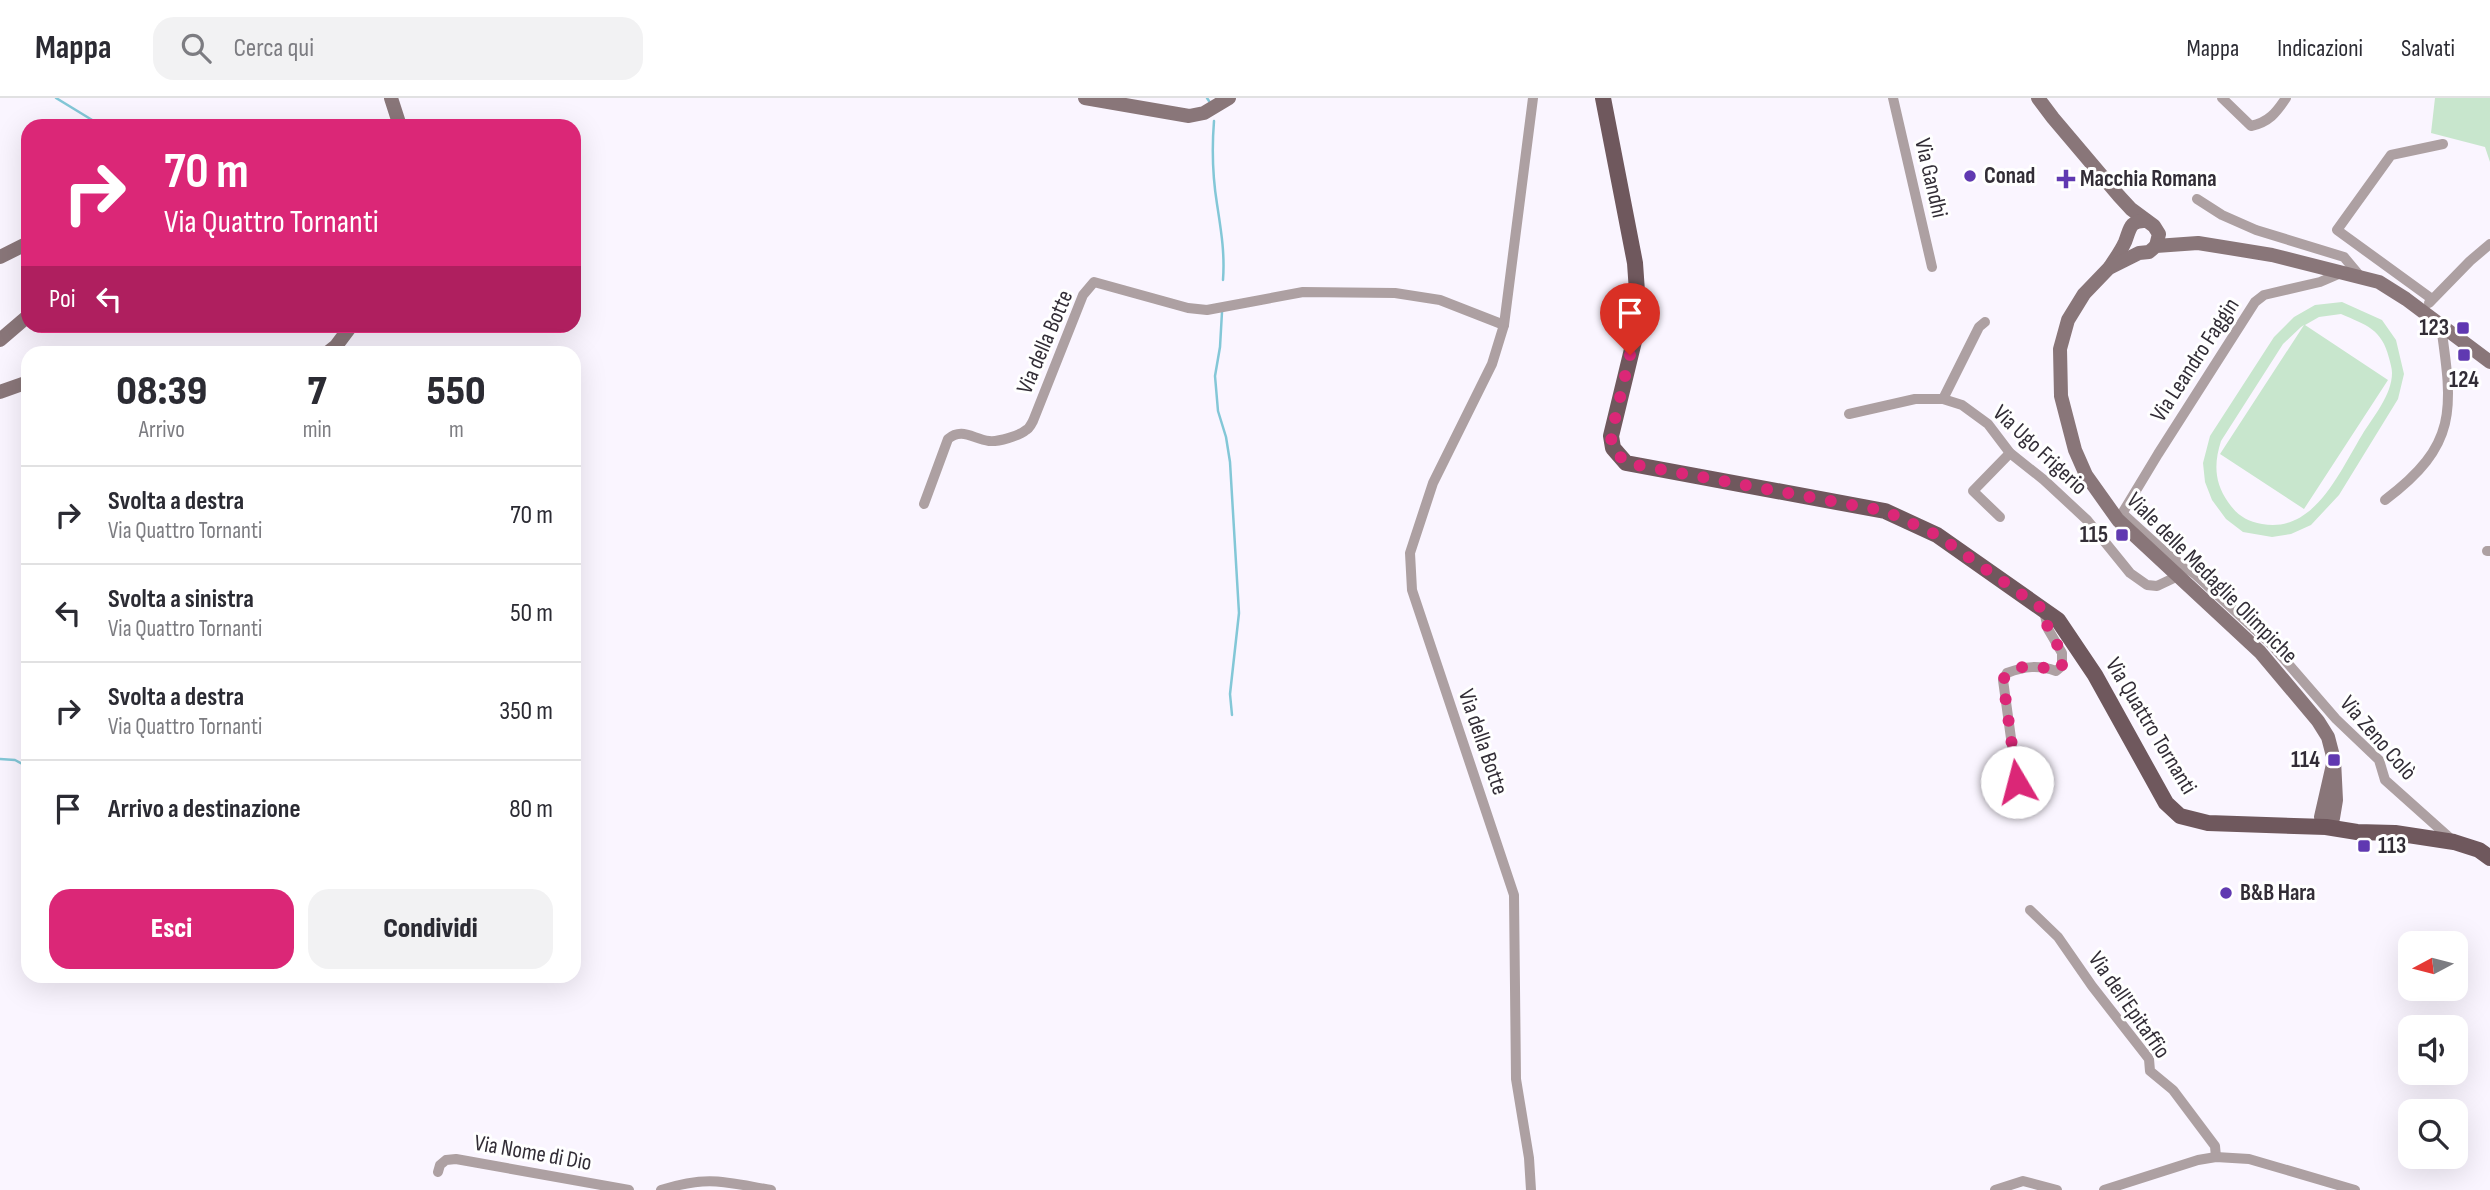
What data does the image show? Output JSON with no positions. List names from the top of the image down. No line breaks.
{"streets":{"main road":["Viale delle Medaglie Olimpiche","Via Quattro Tornanti"],"street":["Via Gandhi","Via della Botte","Via Leandro Faggin","Via Ugo Frigerio","Via Zeno Colò","Via dell'Epitaffio","Via Nome di Dio"]},"crossings":[["Via Leandro Faggin","Viale delle Medaglie Olimpiche"],["Via Leandro Faggin","Via Zeno Colò"],["Via Ugo Frigerio","Viale delle Medaglie Olimpiche"],["Viale delle Medaglie Olimpiche","Via Zeno Colò"],["Via Quattro Tornanti","Via Zeno Colò"]],"places":{"other":["Conad","B&B Hara"],"health":["Macchia Romana"],"transit":["123","124","115","114","113"]},"north":"left","page":{"header":"Mappa","search":"Cerca qui","nav":["Mappa","Indicazioni","Salvati"],"turn":["70 m","Via Quattro Tornanti"],"then":"Poi","eta":["08:39","Arrivo","7","min","550","m"],"list":[{"name":"Svolta a destra","note":"Via Quattro Tornanti","value":"70 m"},{"name":"Svolta a sinistra","note":"Via Quattro Tornanti","value":"50 m"},{"name":"Svolta a destra","note":"Via Quattro Tornanti","value":"350 m"},{"name":"Arrivo a destinazione","value":"80 m"}],"buttons":["Esci","Condividi"]}}
